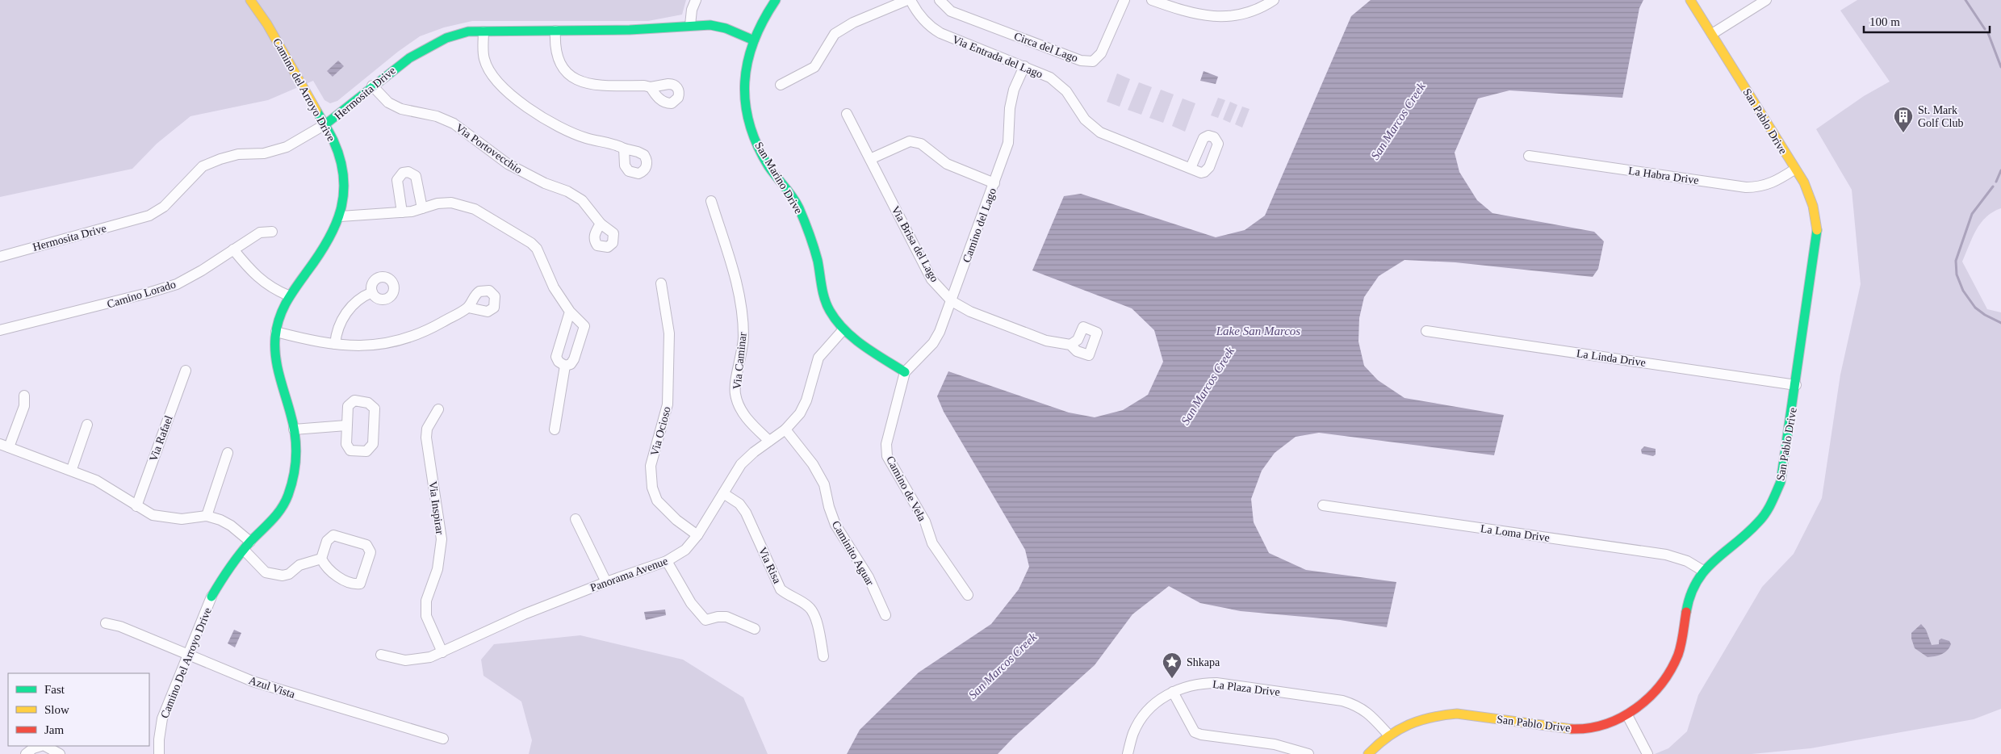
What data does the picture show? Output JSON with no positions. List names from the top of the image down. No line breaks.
{"streets":{"street":["Circa del Lago","Via Entrada del Lago","Camino del Arroyo Drive","Hermosita Drive","San Pablo Drive","Via Portovecchio","La Habra Drive","San Marino Drive","Camino del Lago","Via Brisa del Lago","Camino Lorado","La Linda Drive","Via Caminar","Via Ocioso","Via Rafael","Camino de Vela","Via Inspirar","La Loma Drive","Caminito Aguar","Via Risa","Panorama Avenue","Camino Del Arroyo Drive","Azul Vista","La Plaza Drive"]},"crossings":[["Via Entrada del Lago","Camino del Lago"],["Camino del Arroyo Drive","Hermosita Drive"],["Camino del Arroyo Drive","Camino Del Arroyo Drive"],["Hermosita Drive","Via Portovecchio"],["Hermosita Drive","San Marino Drive"],["San Pablo Drive","La Habra Drive"],["San Pablo Drive","La Linda Drive"],["San Pablo Drive","La Loma Drive"],["San Pablo Drive","La Plaza Drive"],["San Marino Drive","Camino del Lago"],["San Marino Drive","Camino de Vela"],["San Marino Drive","Panorama Avenue"],["Camino del Lago","Via Brisa del Lago"],["Camino del Lago","Camino de Vela"],["Via Caminar","Panorama Avenue"],["Via Ocioso","Panorama Avenue"],["Via Inspirar","Panorama Avenue"],["Caminito Aguar","Panorama Avenue"],["Via Risa","Panorama Avenue"],["Camino Del Arroyo Drive","Azul Vista"]],"water":["San Marcos Creek","Lake San Marcos"],"places":{"building":["St. Mark Golf Club"],"place":["Shkapa"]},"legend":["Fast","Slow","Jam"],"scale_bar":"100 m"}
